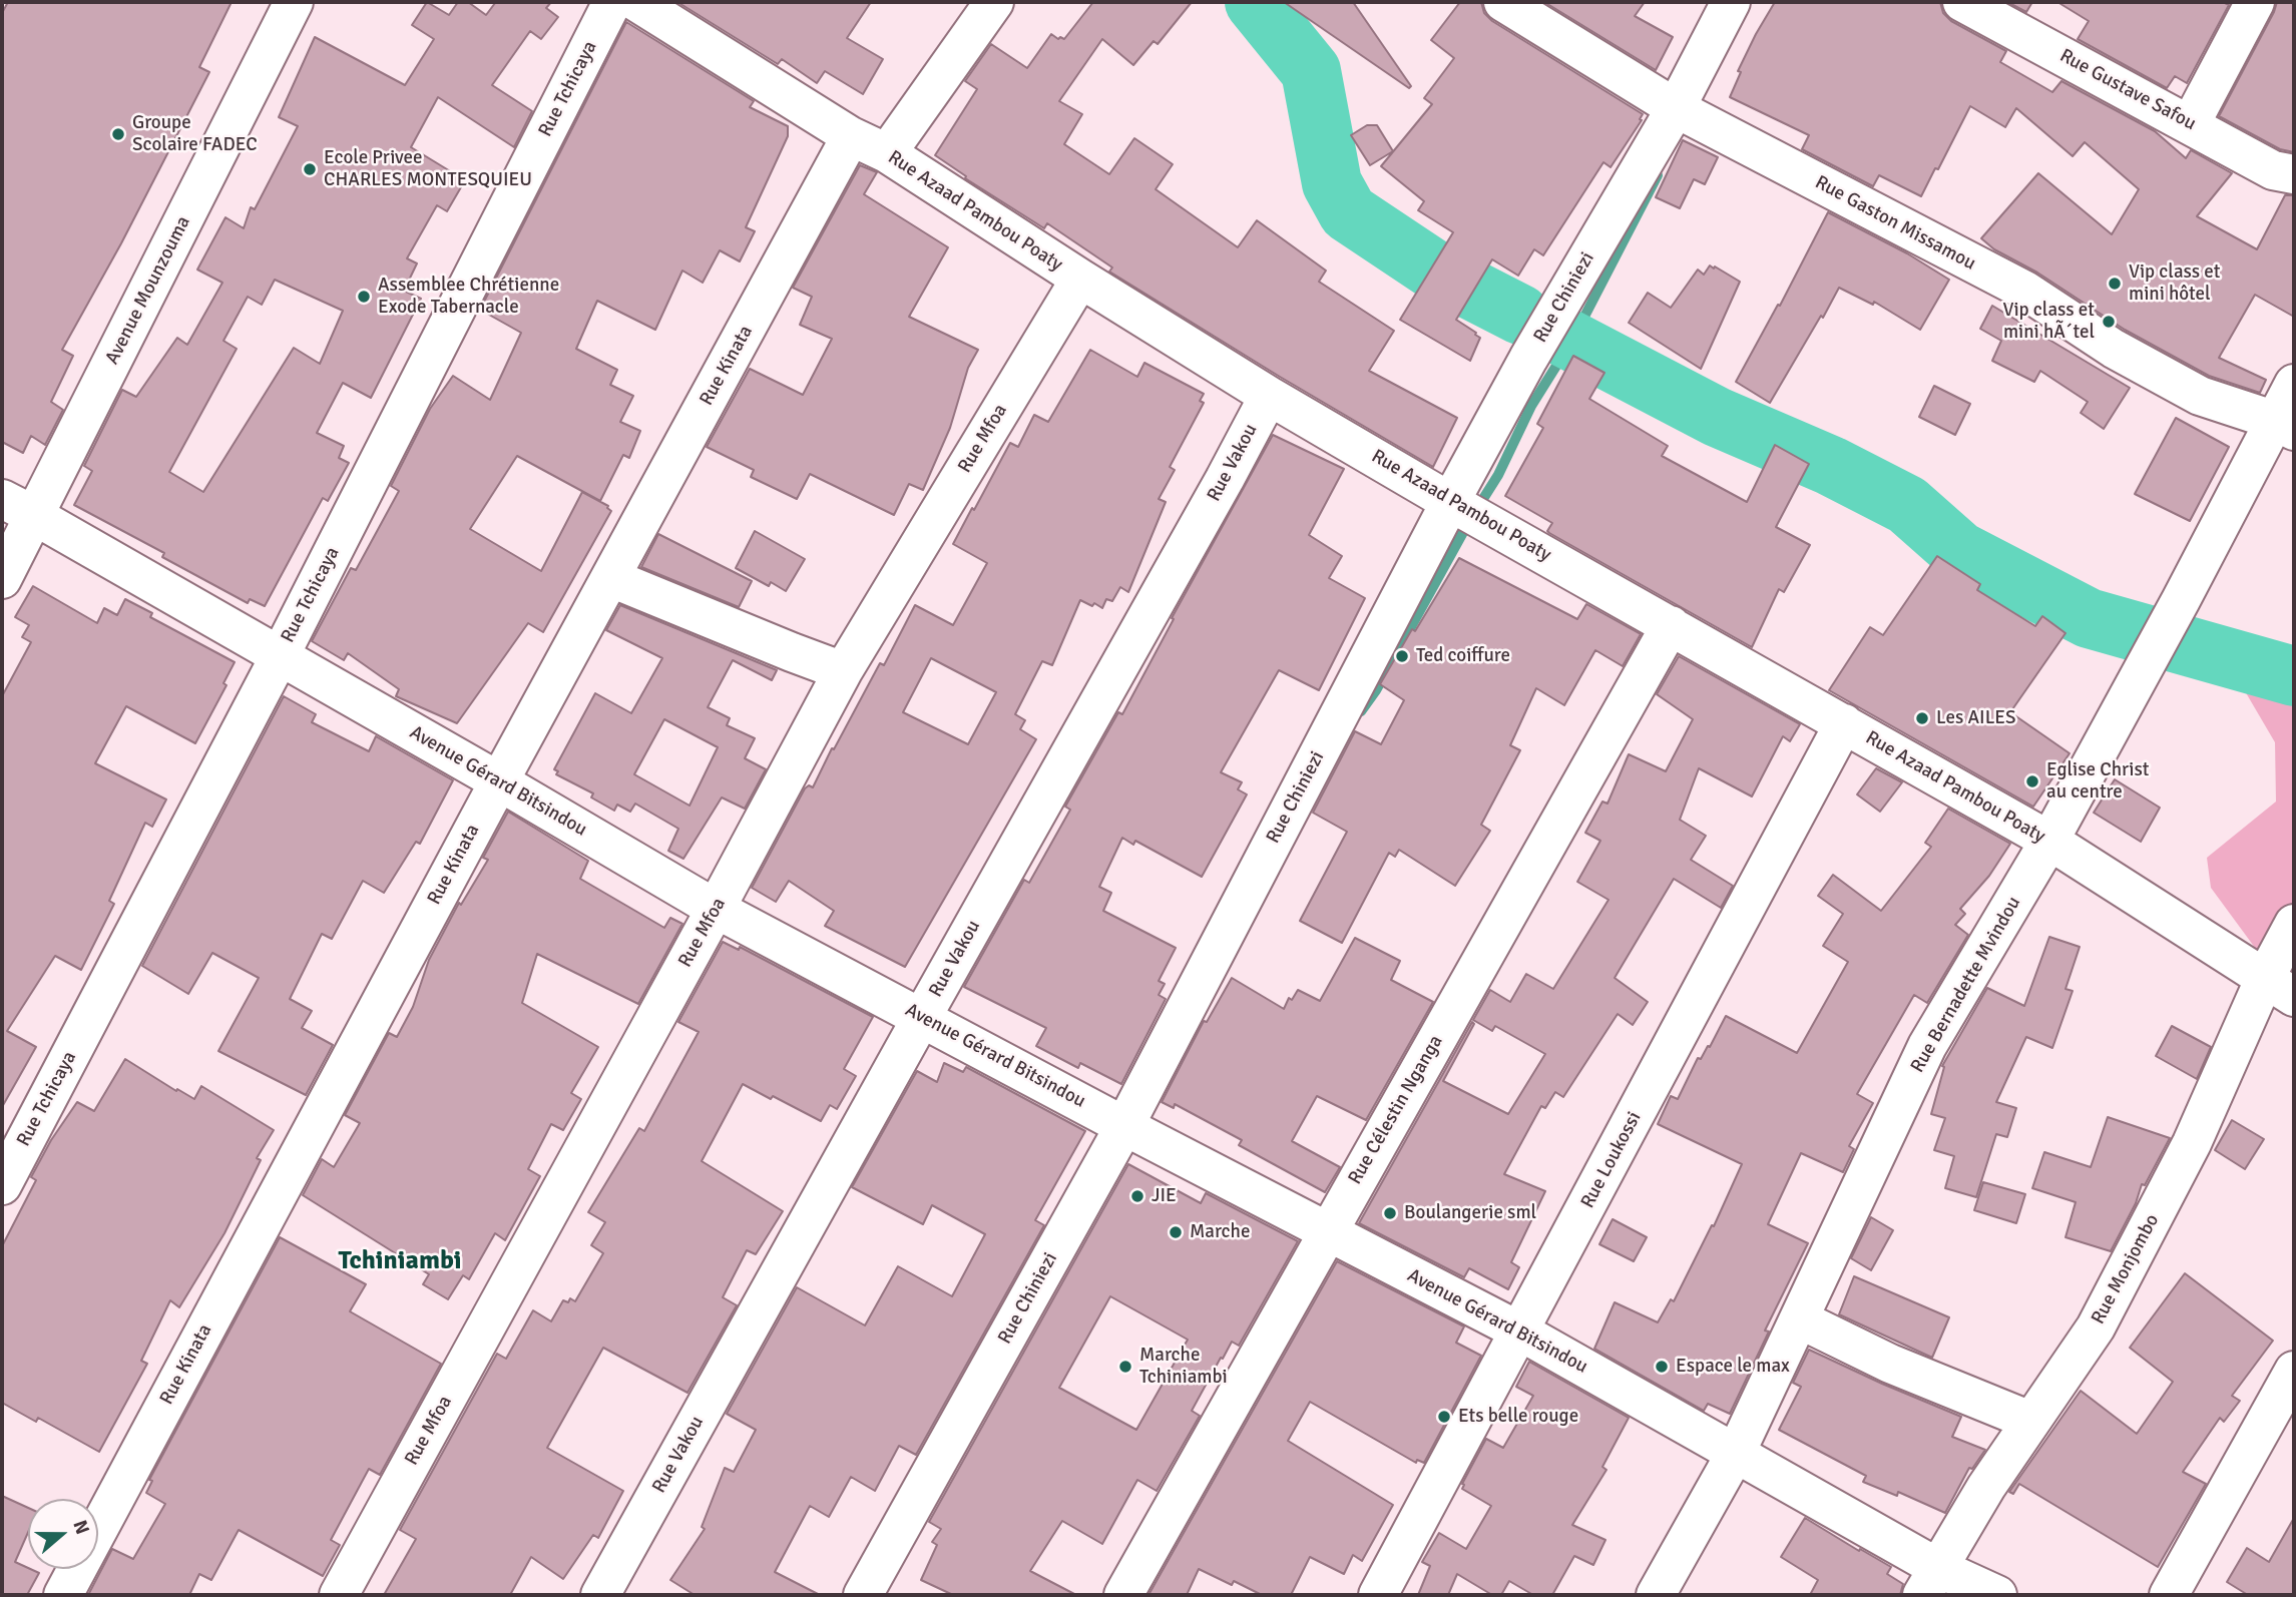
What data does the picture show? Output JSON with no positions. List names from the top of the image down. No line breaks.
{"streets":{"street":["Rue Tchicaya","Rue Gustave Safou","Rue Azaad Pambou Poaty","Rue Gaston Missamou","Avenue Mounzouma","Rue Chiniezi","Rue Kinata","Rue Mfoa","Rue Vakou","Avenue Gérard Bitsindou","Rue Bernadette Mvindou","Rue Célestin Nganga","Rue Loukossi","Rue Monjombo"]},"crossings":[["Rue Tchicaya","Avenue Gérard Bitsindou"],["Rue Azaad Pambou Poaty","Rue Chiniezi"],["Rue Azaad Pambou Poaty","Rue Kinata"],["Rue Azaad Pambou Poaty","Rue Mfoa"],["Rue Azaad Pambou Poaty","Rue Vakou"],["Rue Azaad Pambou Poaty","Rue Bernadette Mvindou"],["Rue Azaad Pambou Poaty","Rue Célestin Nganga"],["Rue Azaad Pambou Poaty","Rue Loukossi"],["Rue Azaad Pambou Poaty","Rue Monjombo"],["Rue Gaston Missamou","Rue Chiniezi"],["Rue Gaston Missamou","Rue Bernadette Mvindou"],["Avenue Mounzouma","Avenue Gérard Bitsindou"],["Rue Chiniezi","Avenue Gérard Bitsindou"],["Rue Kinata","Avenue Gérard Bitsindou"],["Rue Mfoa","Avenue Gérard Bitsindou"],["Rue Vakou","Avenue Gérard Bitsindou"],["Avenue Gérard Bitsindou","Rue Bernadette Mvindou"],["Avenue Gérard Bitsindou","Rue Célestin Nganga"],["Avenue Gérard Bitsindou","Rue Loukossi"],["Avenue Gérard Bitsindou","Rue Monjombo"]],"districts":["Tchiniambi"],"places":["Groupe Scolaire FADEC","Ecole Privee CHARLES MONTESQUIEU","Vip class et mini hôtel","Assemblee Chrétienne Exode Tabernacle","Vip class et mini hÃ´tel","Ted coiffure","Les AILES","Eglise Christ au centre","JIE","Boulangerie sml","Marche","Marche Tchiniambi","Espace le max","Ets belle rouge"],"north":"right"}
